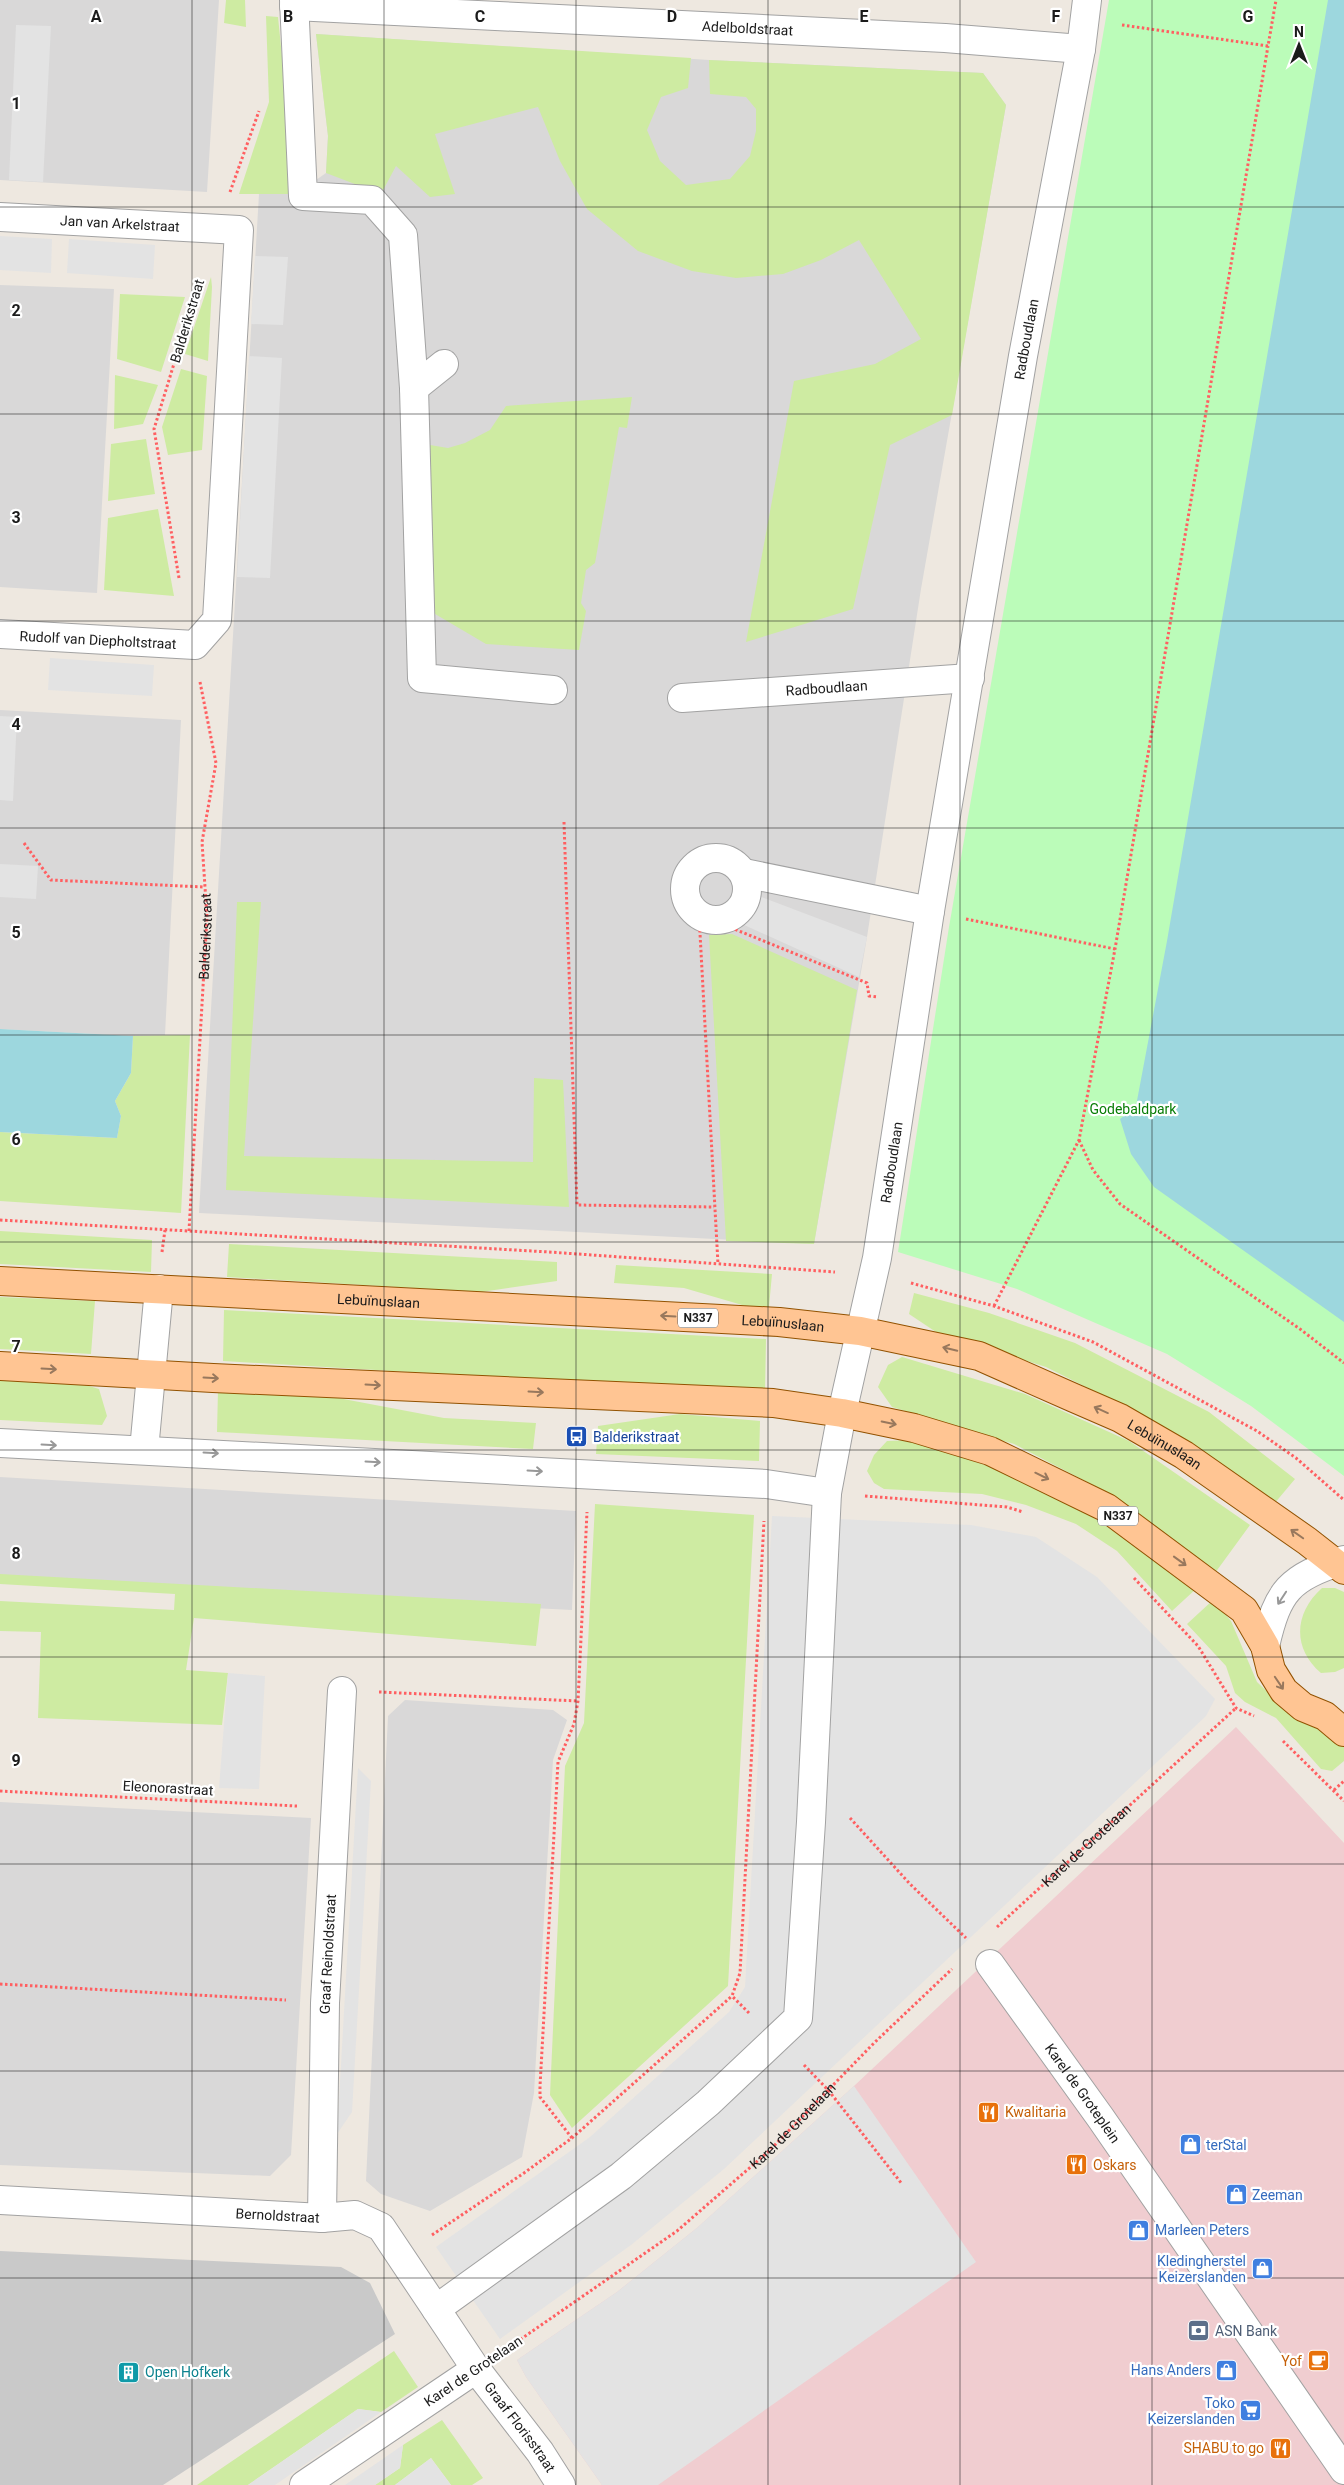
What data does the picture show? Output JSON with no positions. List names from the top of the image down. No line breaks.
{"streets":{"main road":["Lebuïnuslaan","N337"],"street":["Adelboldstraat","Jan van Arkelstraat","Radboudlaan","Rudolf van Diepholtstraat","Karel de Grotelaan","Graaf Reinoldstraat","Karel de Groteplein","Bernoldstraat","Graaf Florisstraat"],"path":["Balderikstraat","Eleonorastraat"]},"crossings":[["Adelboldstraat","Radboudlaan"],["Balderikstraat","Rudolf van Diepholtstraat"],["Radboudlaan","Lebuïnuslaan"],["Radboudlaan","N337"],["Eleonorastraat","Graaf Reinoldstraat"],["Karel de Grotelaan","Karel de Groteplein"],["Karel de Grotelaan","Bernoldstraat"],["Karel de Grotelaan","Graaf Florisstraat"],["Graaf Reinoldstraat","Bernoldstraat"],["Bernoldstraat","Graaf Florisstraat"]],"parks":["Godebaldpark"],"places":{"bus stop":["Balderikstraat"],"restaurant":["Kwalitaria","Oskars","SHABU to go"],"shop":["terStal","Zeeman","Marleen Peters","Kledingherstel Keizerslanden","Hans Anders"],"bank":["ASN Bank"],"cafe":["Yof"],"building":["Open Hofkerk"],"supermarket":["Toko Keizerslanden"]},"north":"top","grid":{"columns":["A","B","C","D","E","F","G"],"rows":["1","2","3","4","5","6","7","8","9"]}}
